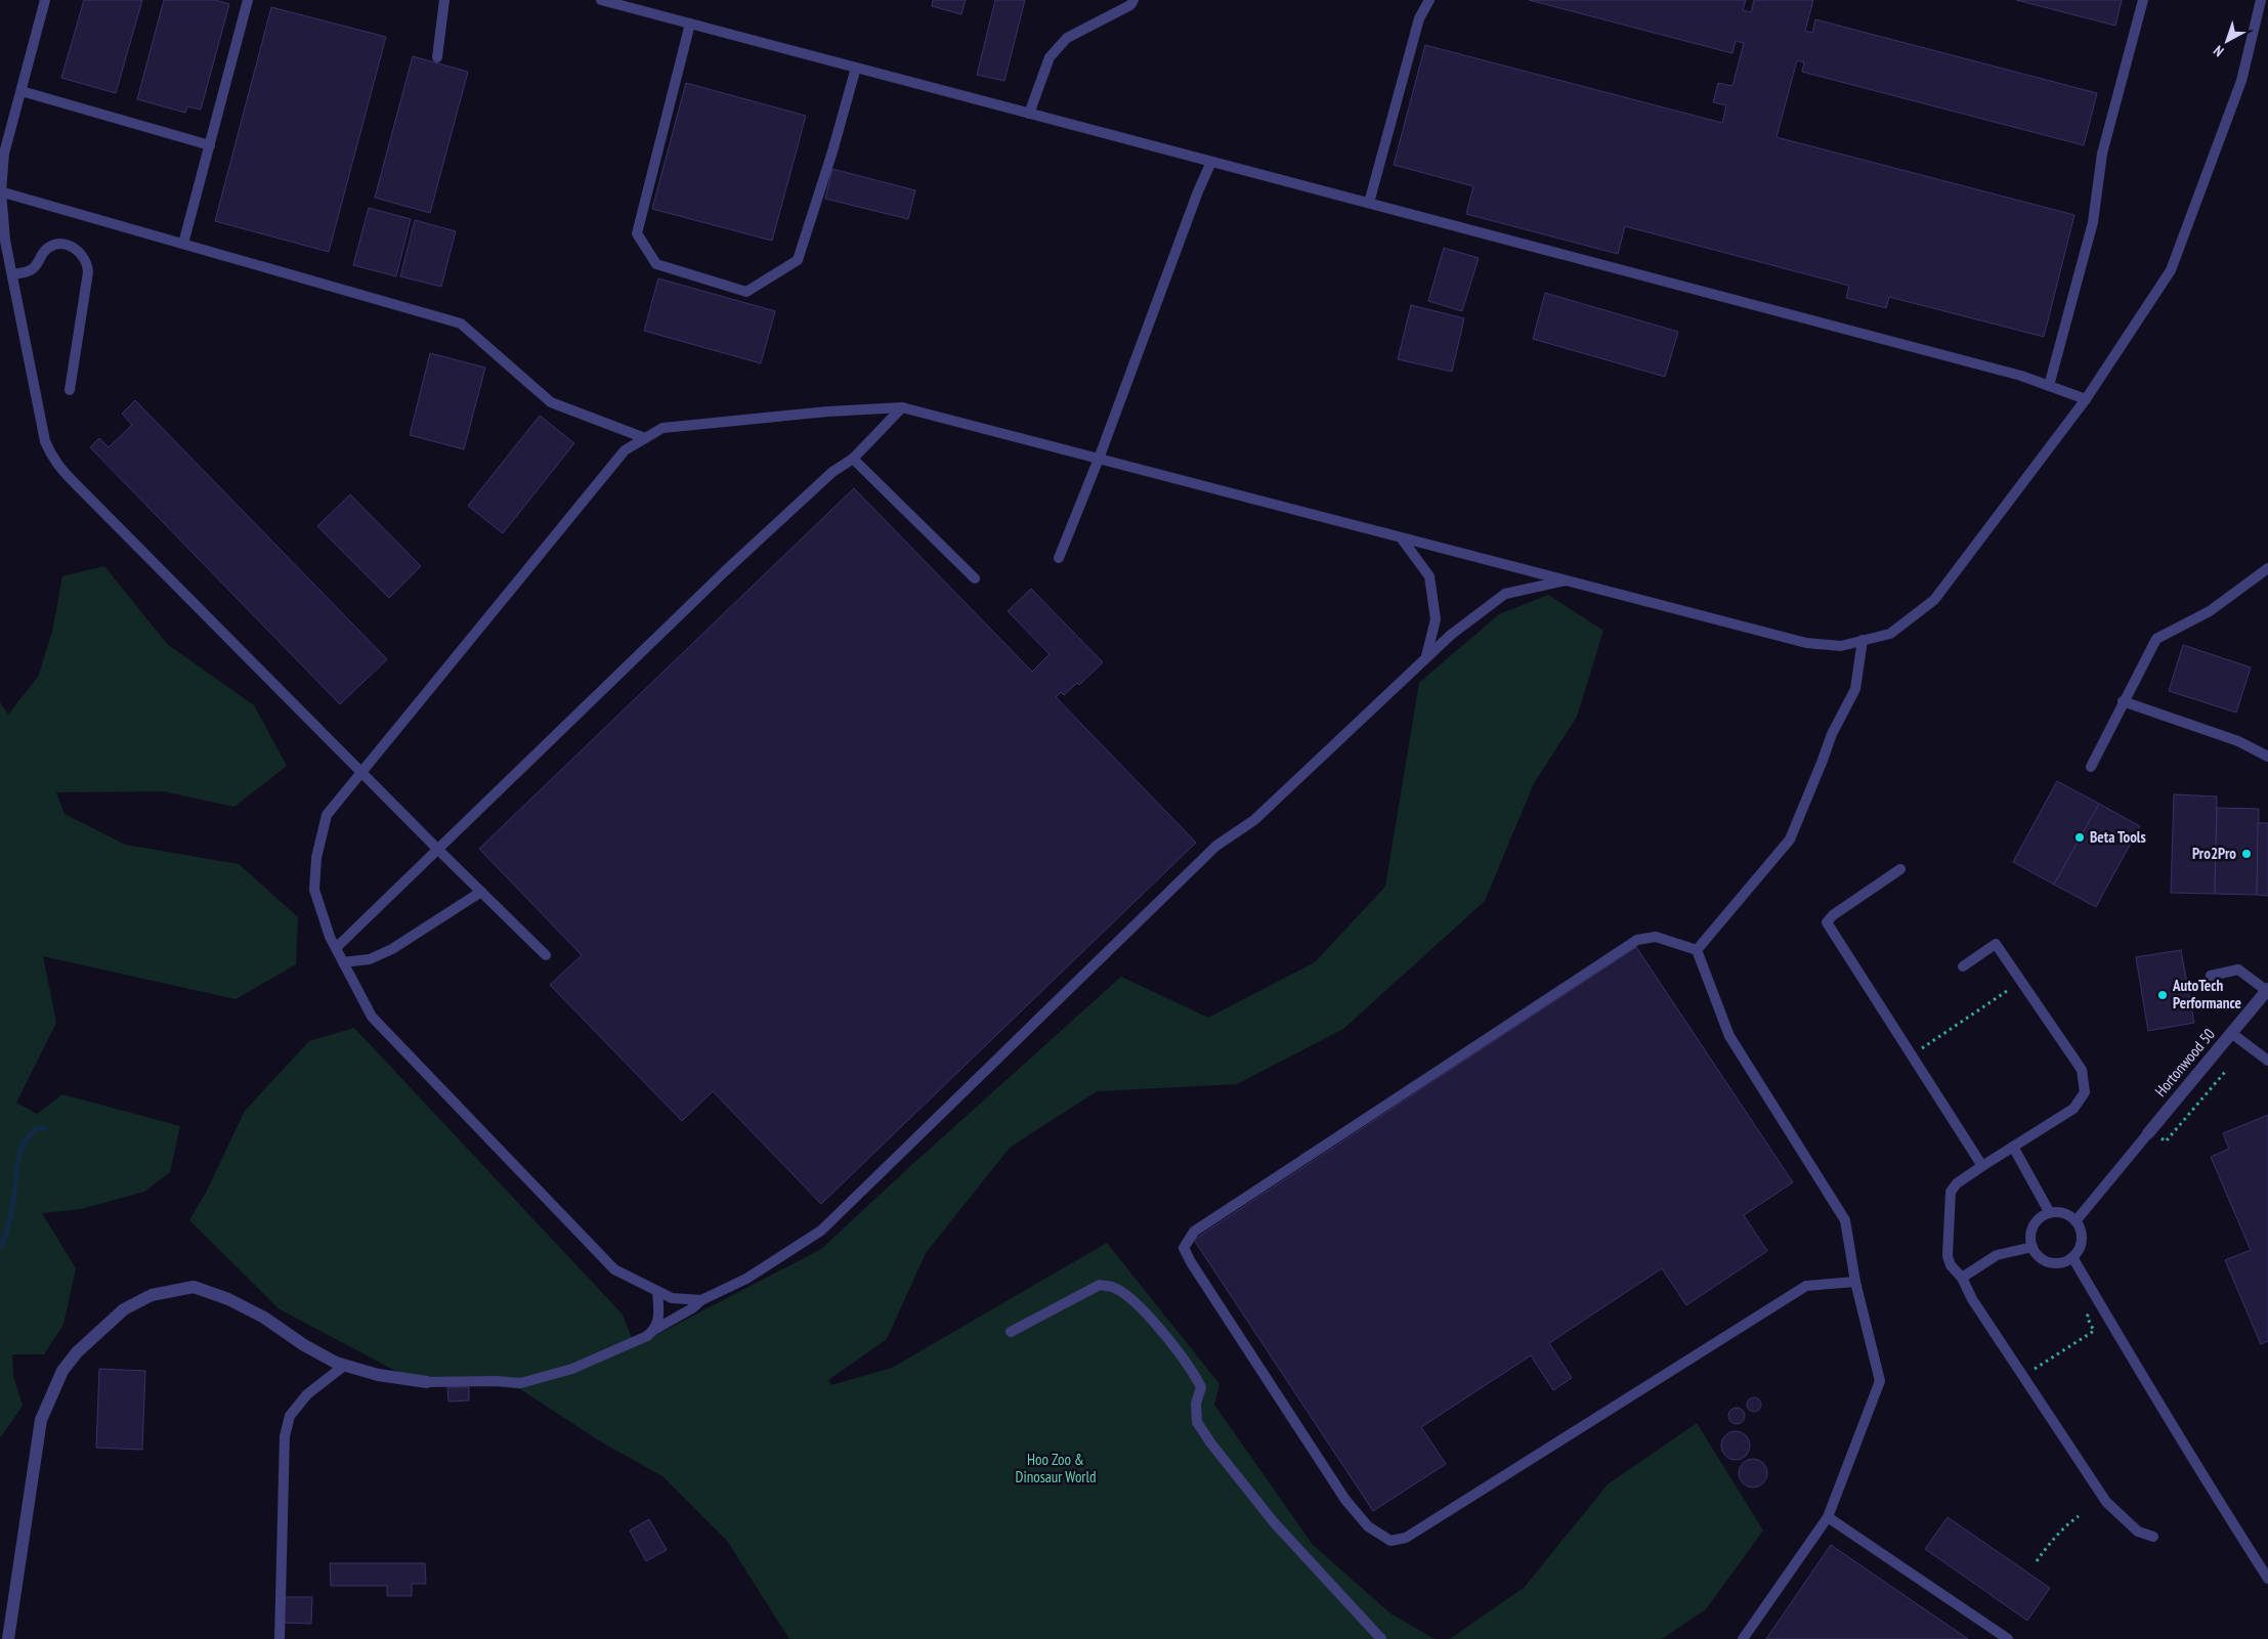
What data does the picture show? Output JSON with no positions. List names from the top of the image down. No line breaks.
{"streets":{"street":["Hortonwood 50"]},"parks":["Hoo Zoo & Dinosaur World"],"places":["Beta Tools","Pro2Pro","AutoTech Performance"],"north":"bottom left"}
